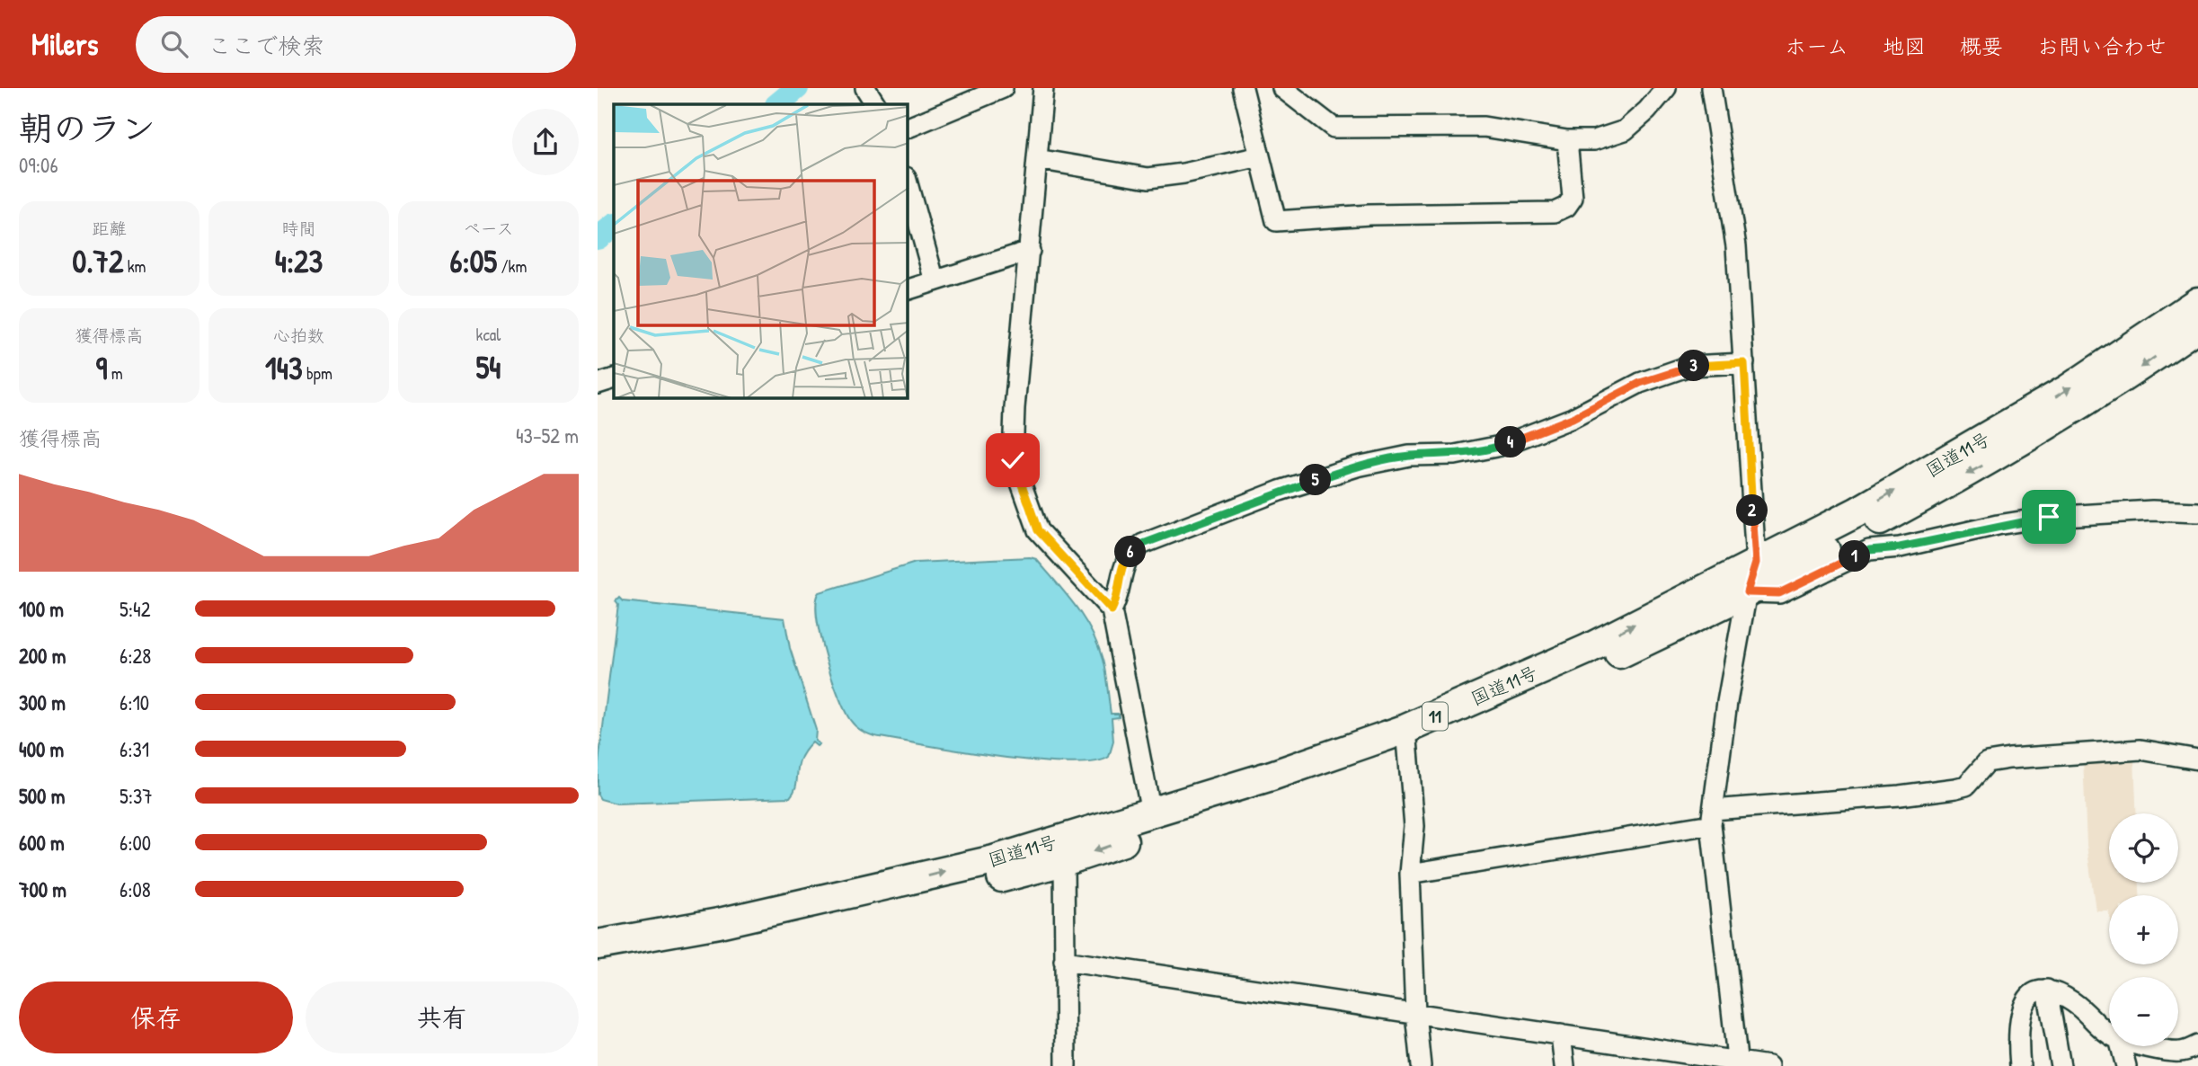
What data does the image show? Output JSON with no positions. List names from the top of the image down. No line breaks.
{"streets":{"highway":["国道11号","11"]},"page":{"header":"Milers","search":"ここで検索","nav":["ホーム","地図","概要","お問い合わせ"],"heading":["朝のラン","09:06"],"stats":[["距離","0.72 km"],["時間","4:23"],["ペース","6:05 /km"],["獲得標高","9 m"],["心拍数","143 bpm"],["kcal","54"]],"pins":["3","4","5","2","6","1"],"chart":["獲得標高","43–52 m"],"list":[{"name":"100 m","note":"5:42"},{"name":"200 m","note":"6:28"},{"name":"300 m","note":"6:10"},{"name":"400 m","note":"6:31"},{"name":"500 m","note":"5:37"},{"name":"600 m","note":"6:00"},{"name":"700 m","note":"6:08"}],"map_buttons":["+","−"],"buttons":["保存","共有"]}}
